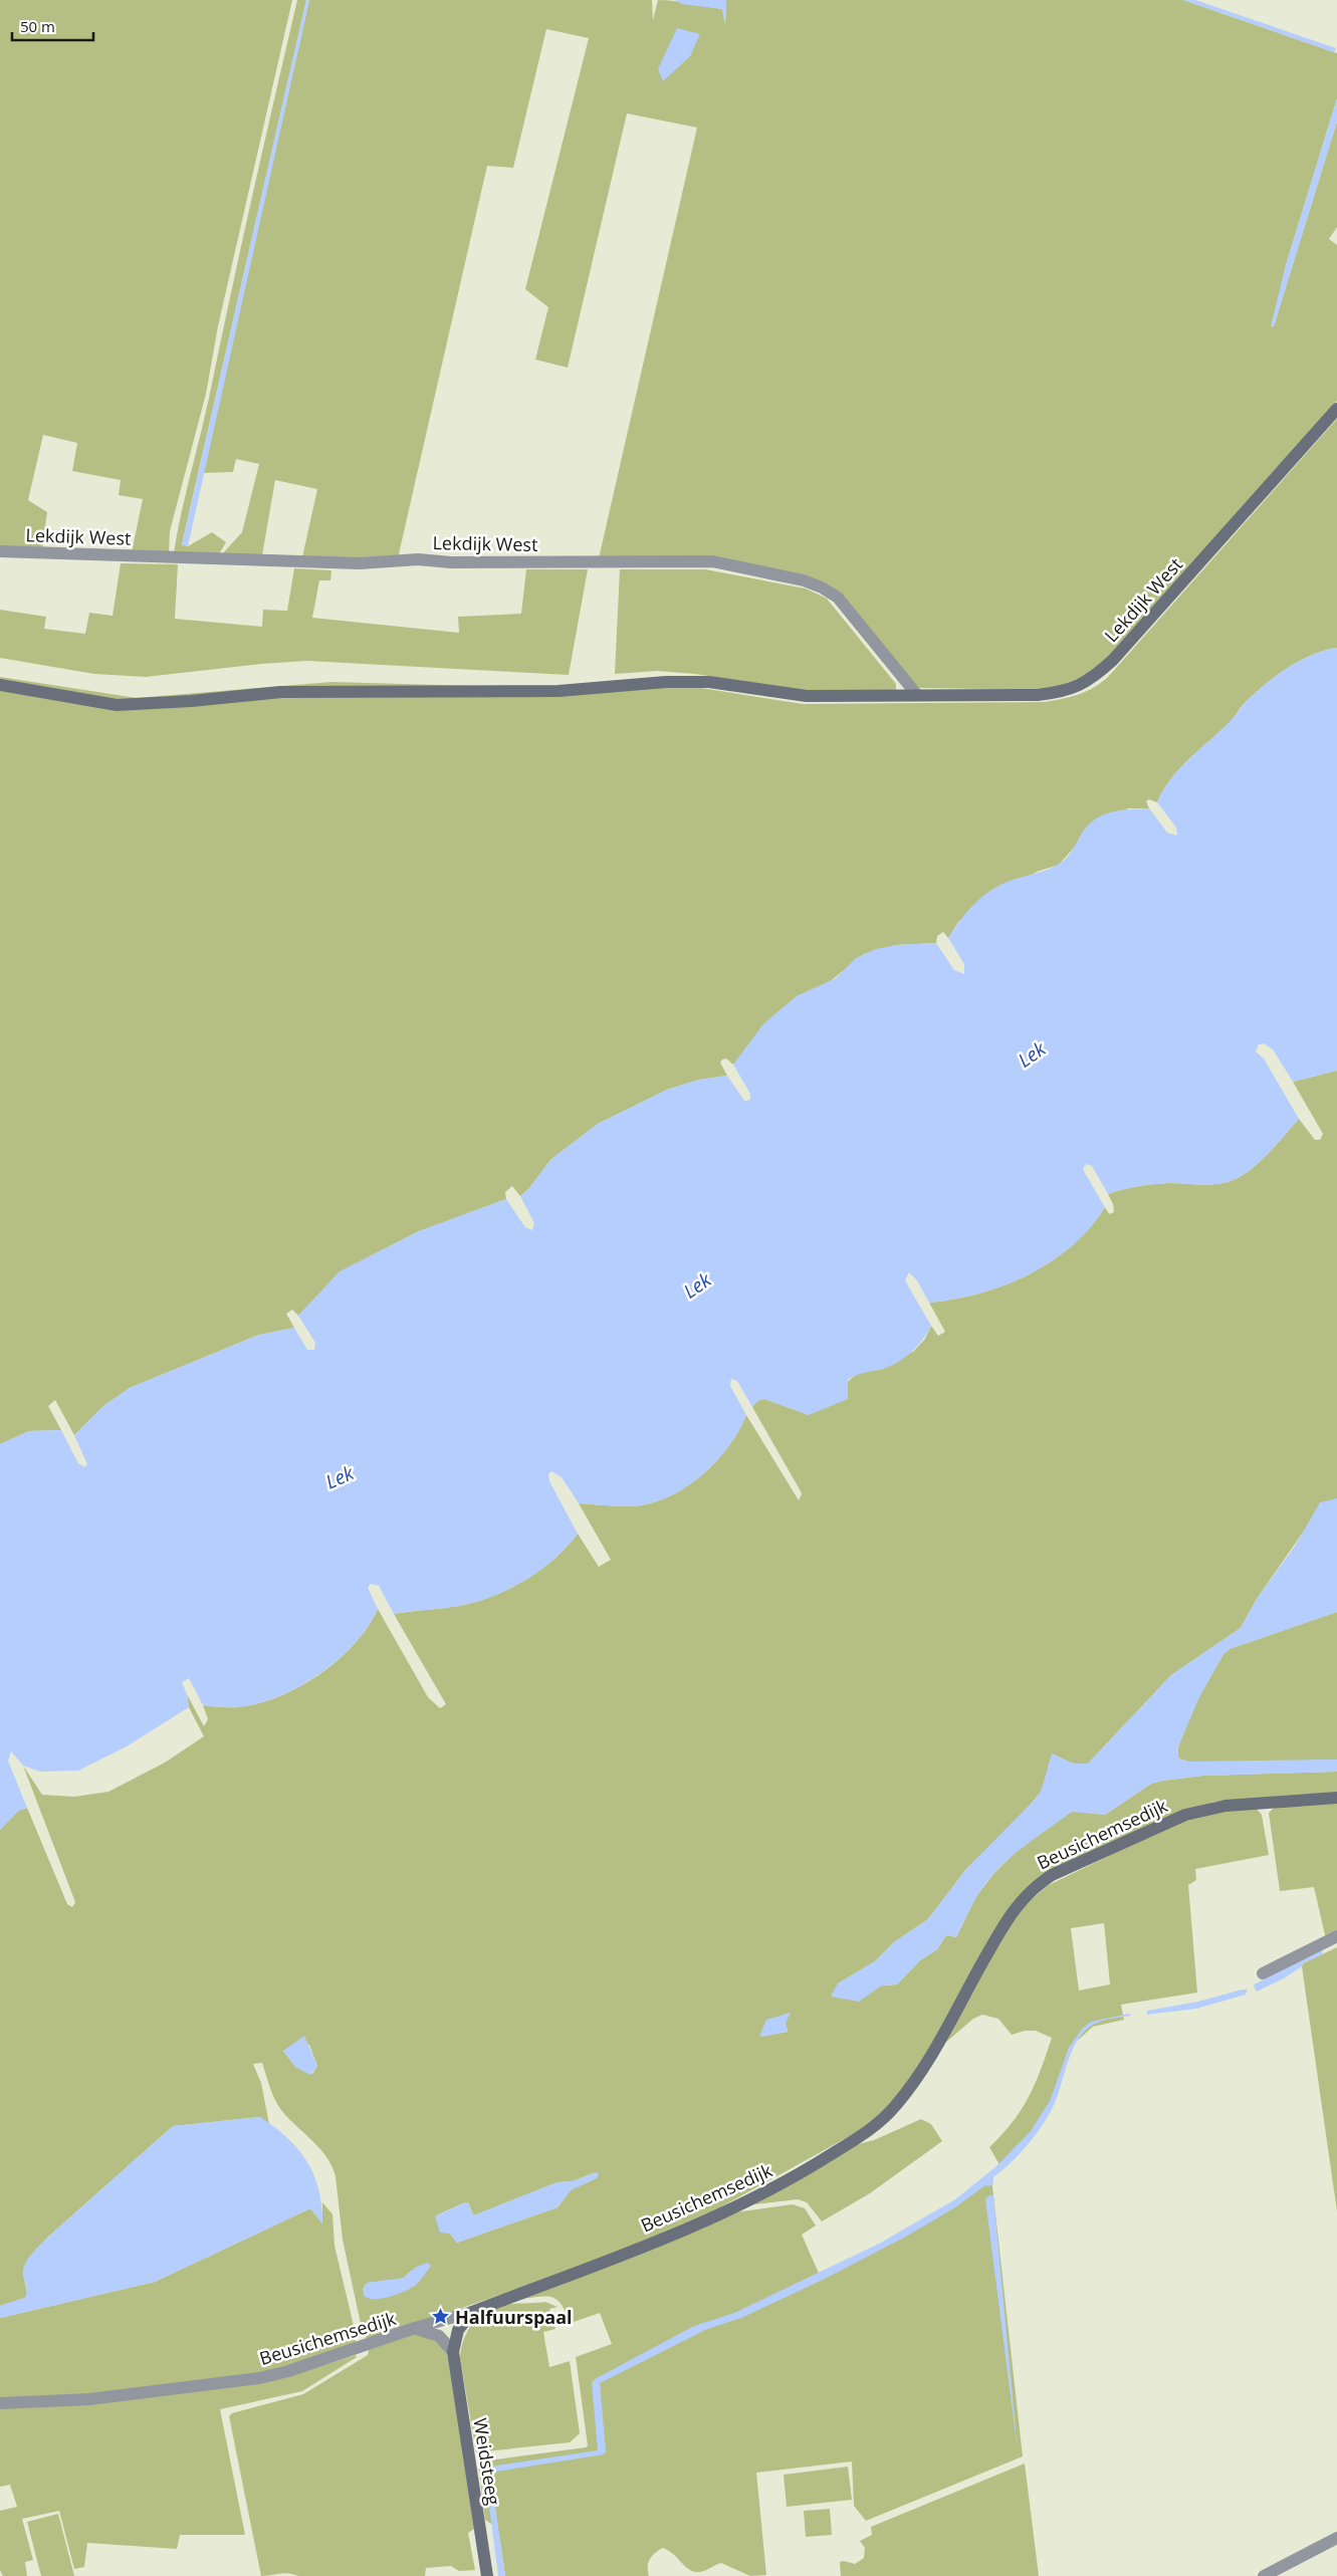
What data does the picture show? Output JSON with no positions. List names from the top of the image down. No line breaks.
{"streets":{"street":["Lekdijk West","Beusichemsedijk","Weidsteeg"]},"crossings":[["Beusichemsedijk","Weidsteeg"]],"water":["Lek"],"places":{"place":["Halfuurspaal"]},"scale_bar":"50 m"}
